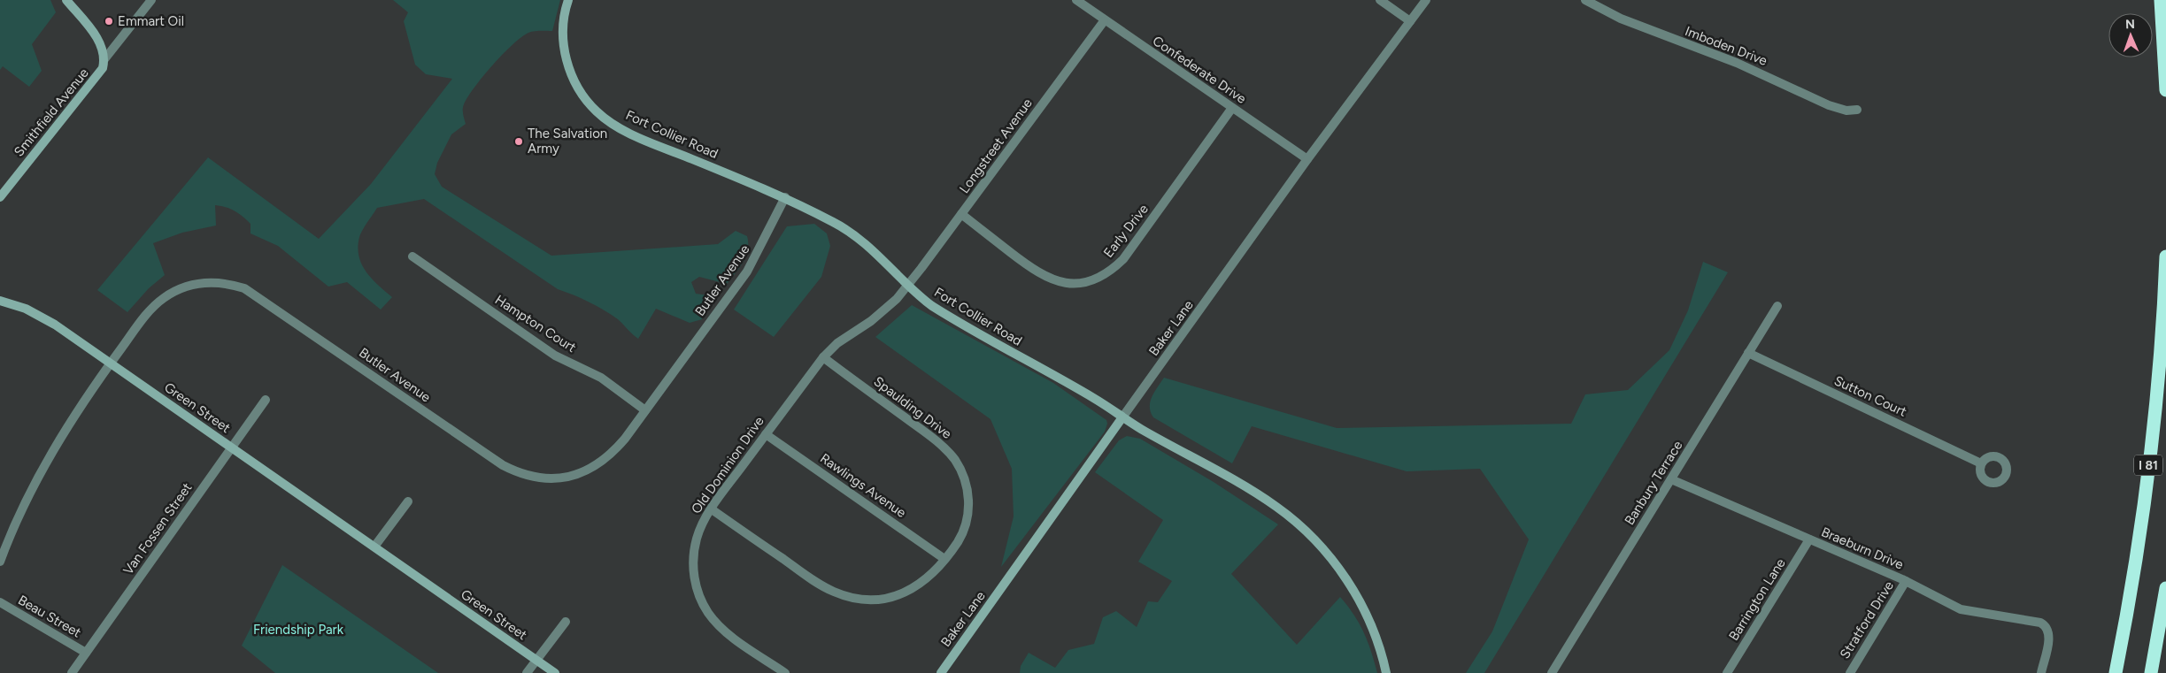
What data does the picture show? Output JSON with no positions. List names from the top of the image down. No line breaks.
{"streets":{"highway":["I 81"],"street":["Imboden Drive","Confederate Drive","Smithfield Avenue","Fort Collier Road","Longstreet Avenue","Early Drive","Butler Avenue","Hampton Court","Baker Lane","Sutton Court","Green Street","Spaulding Drive","Old Dominion Drive","Banbury Terrace","Rawlings Avenue","Van Fossen Street","Braeburn Drive","Barrington Lane","Beau Street","Stratford Drive"]},"crossings":[["Confederate Drive","Longstreet Avenue"],["Confederate Drive","Early Drive"],["Confederate Drive","Baker Lane"],["Fort Collier Road","Longstreet Avenue"],["Fort Collier Road","Butler Avenue"],["Fort Collier Road","Baker Lane"],["Fort Collier Road","Old Dominion Drive"],["Longstreet Avenue","Early Drive"],["Longstreet Avenue","Old Dominion Drive"],["Butler Avenue","Hampton Court"],["Butler Avenue","Green Street"],["Sutton Court","Banbury Terrace"],["Green Street","Van Fossen Street"],["Spaulding Drive","Old Dominion Drive"],["Spaulding Drive","Rawlings Avenue"],["Old Dominion Drive","Rawlings Avenue"],["Banbury Terrace","Braeburn Drive"],["Van Fossen Street","Beau Street"],["Braeburn Drive","Barrington Lane"],["Braeburn Drive","Stratford Drive"]],"parks":["Friendship Park"],"places":["Emmart Oil","The Salvation Army"],"north":"top"}
